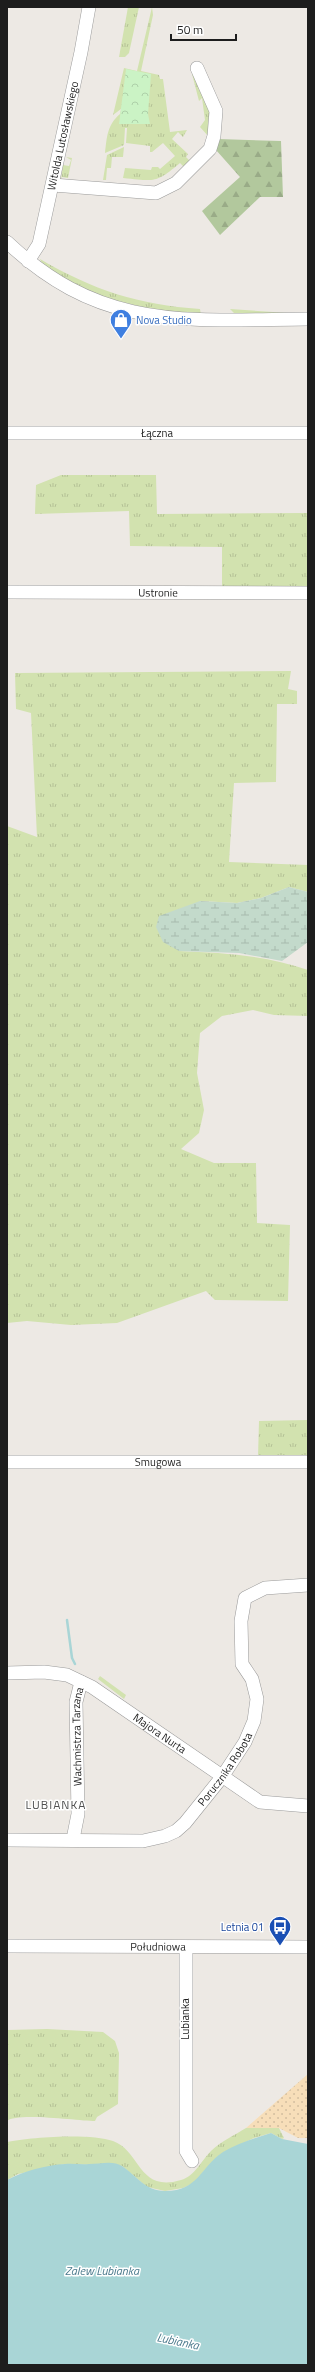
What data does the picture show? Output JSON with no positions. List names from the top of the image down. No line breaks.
{"streets":{"street":["Witolda Lutosławskiego","Łączna","Ustronie","Smugowa","Majora Nurta","Wachmistrza Tarzana","Porucznika Robota","Południowa","Lubianka"]},"crossings":[["Majora Nurta","Wachmistrza Tarzana"],["Majora Nurta","Porucznika Robota"],["Wachmistrza Tarzana","Porucznika Robota"],["Południowa","Lubianka"]],"districts":["LUBIANKA"],"water":["Zalew Lubianka","Lubianka"],"places":{"shop":["Nova Studio"],"bus stop":["Letnia 01"]},"scale_bar":"50 m"}
